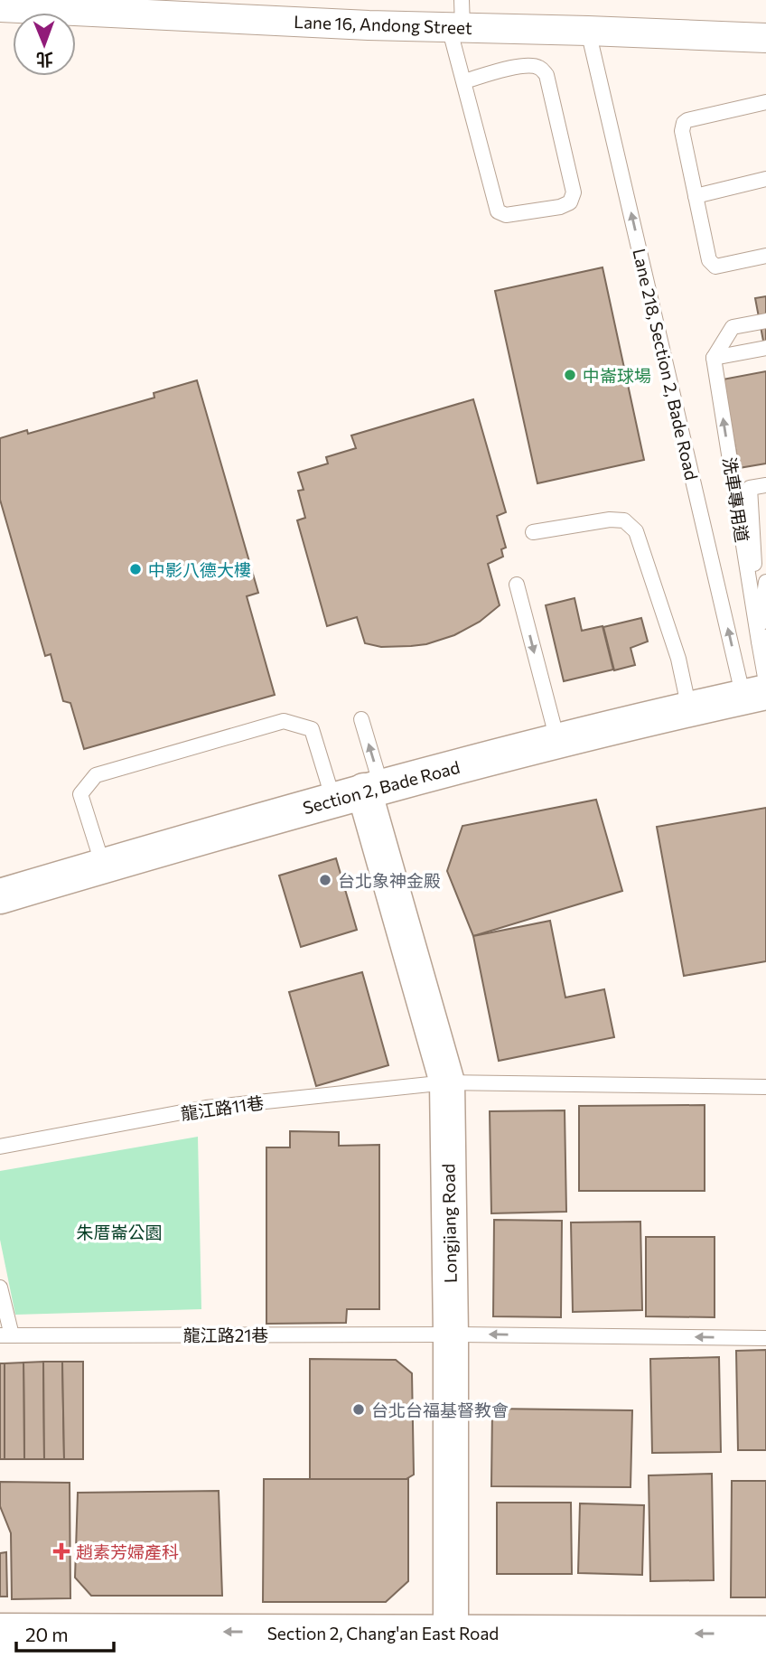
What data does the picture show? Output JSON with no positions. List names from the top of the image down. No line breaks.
{"streets":{"street":["Lane 16, Andong Street","Section 2, Bade Road","Longjiang Road","Section 2, Chang'an East Road"],"lane":["Lane 218, Section 2, Bade Road","洗車專用道","龍江路11巷","龍江路21巷"]},"crossings":[["Lane 16, Andong Street","Lane 218, Section 2, Bade Road"],["Lane 218, Section 2, Bade Road","Section 2, Bade Road"],["Section 2, Bade Road","Longjiang Road"],["龍江路11巷","Longjiang Road"],["Longjiang Road","龍江路21巷"],["Longjiang Road","Section 2, Chang'an East Road"]],"one_way":["龍江路21巷"],"parks":["朱厝崙公園"],"places":{"other":["中崙球場","中影八德大樓","台北象神金殿","台北台福基督教會"],"health":["趙素芳婦產科"]},"scale_bar":"20 m","north":"bottom"}
